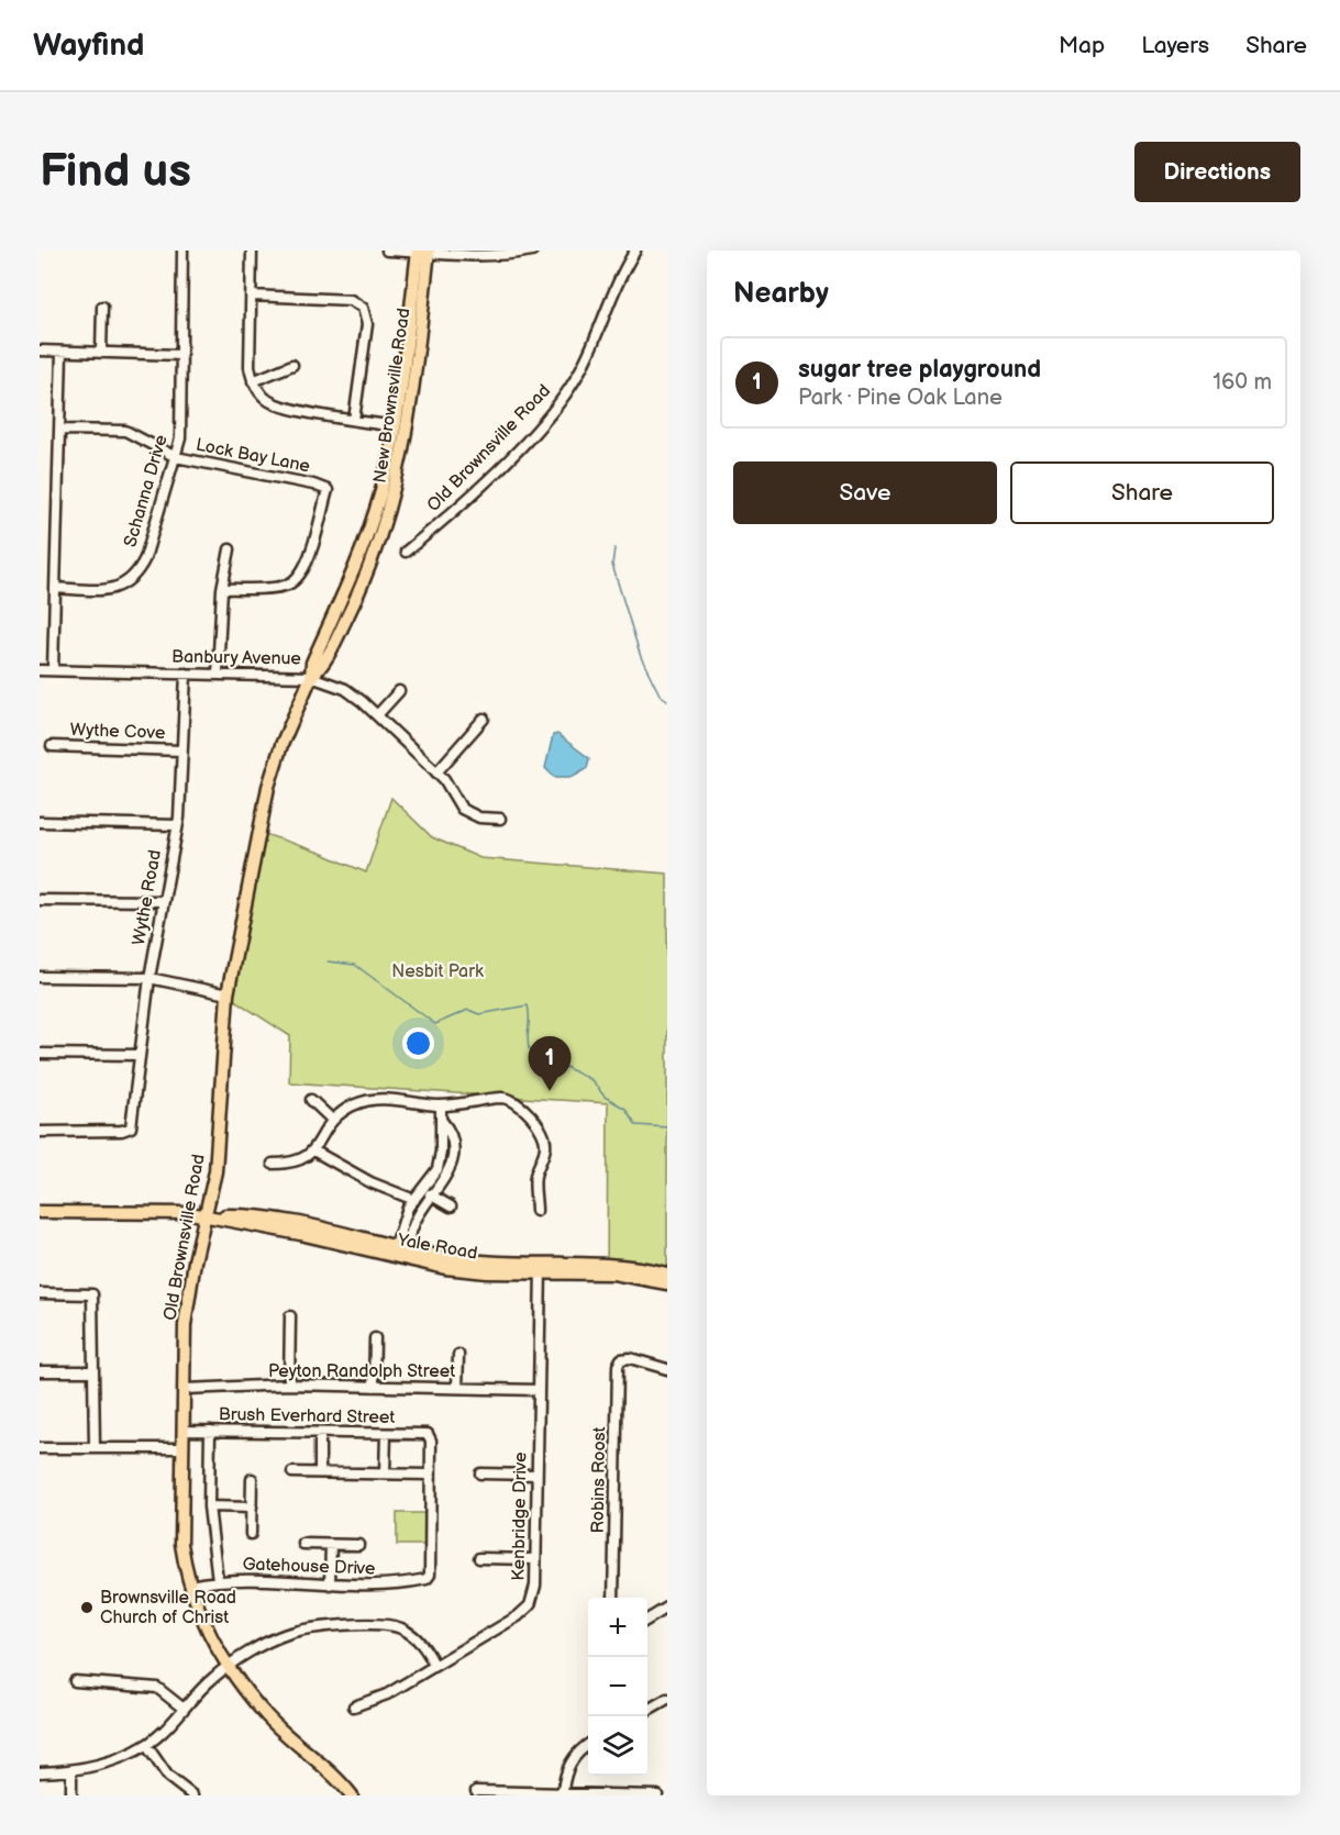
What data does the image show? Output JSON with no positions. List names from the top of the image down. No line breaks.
{"streets":{"main road":["New Brownsville Road","Old Brownsville Road","Yale Road"],"street":["Lock Bay Lane","Schanna Drive","Banbury Avenue","Wythe Cove","Wythe Road","Peyton Randolph Street","Brush Everhard Street","Robins Roost","Kenbridge Drive","Gatehouse Drive"]},"crossings":[["New Brownsville Road","Old Brownsville Road"],["New Brownsville Road","Banbury Avenue"],["Old Brownsville Road","Banbury Avenue"],["Old Brownsville Road","Yale Road"],["Old Brownsville Road","Peyton Randolph Street"],["Old Brownsville Road","Brush Everhard Street"],["Old Brownsville Road","Gatehouse Drive"],["Lock Bay Lane","Schanna Drive"],["Banbury Avenue","Wythe Road"],["Wythe Cove","Wythe Road"],["Yale Road","Kenbridge Drive"],["Peyton Randolph Street","Kenbridge Drive"],["Brush Everhard Street","Gatehouse Drive"]],"parks":["Nesbit Park"],"places":["Brownsville Road Church of Christ"],"page":{"header":"Wayfind","nav":["Map","Layers","Share"],"buttons":["Directions",["Save","Share"]],"title":"Find us","heading":"Nearby","list":[{"mark":"1","name":"sugar tree playground","note":"Park · Pine Oak Lane","value":"160 m"}],"pins":"1","map_buttons":["+","−"]}}
